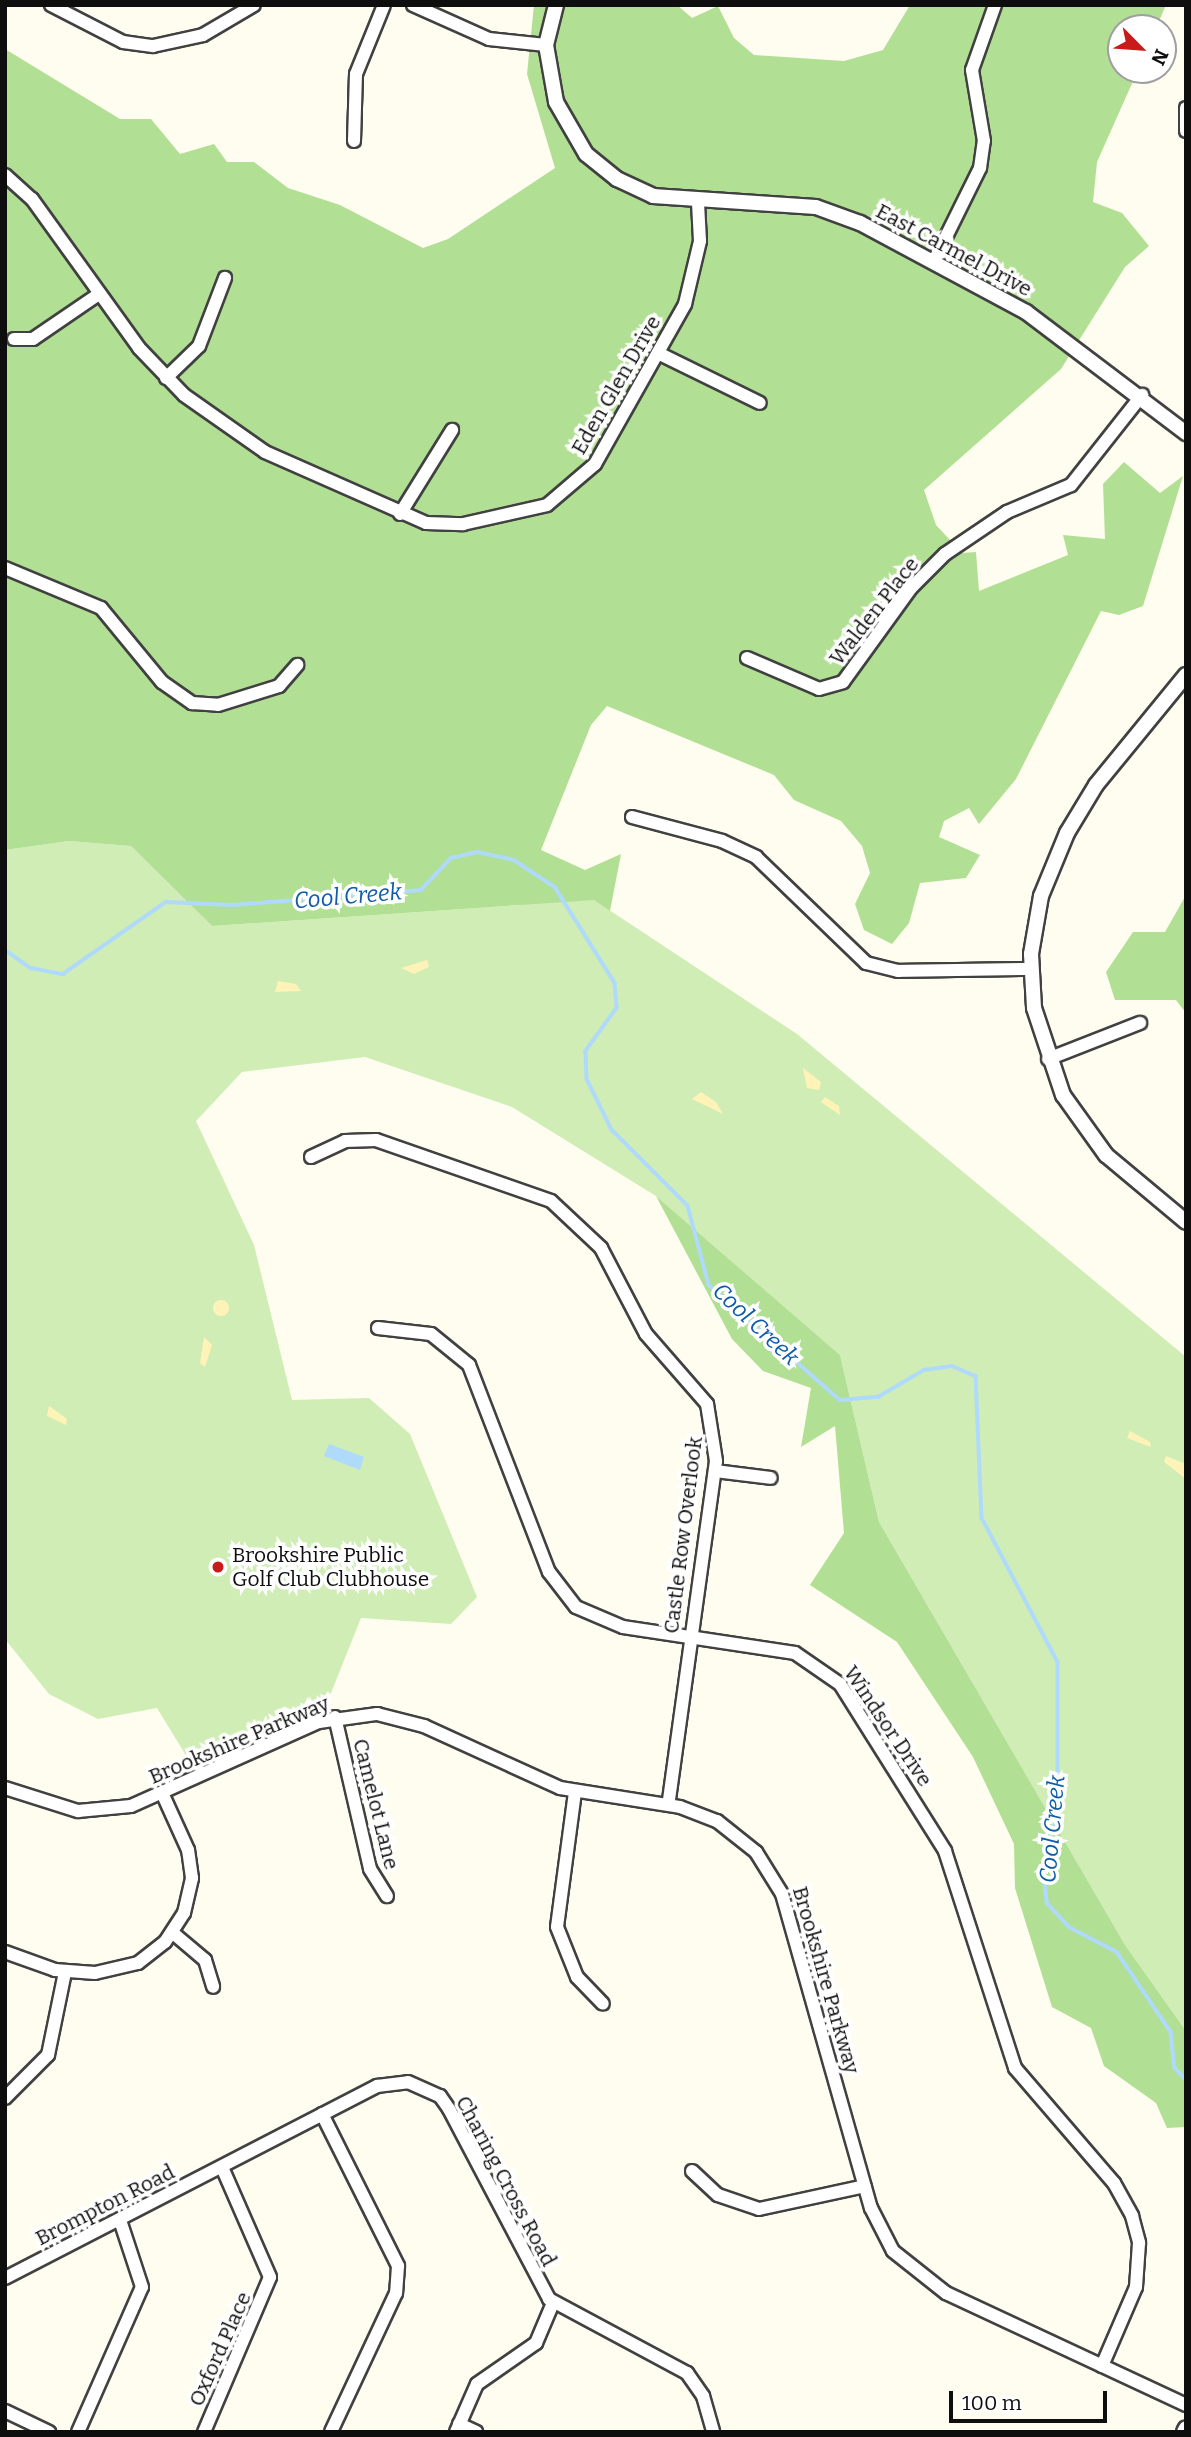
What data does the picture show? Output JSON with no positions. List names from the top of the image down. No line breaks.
{"streets":{"street":["East Carmel Drive","Eden Glen Drive","Walden Place","Castle Row Overlook","Windsor Drive","Brookshire Parkway","Camelot Lane","Charing Cross Road","Brompton Road","Oxford Place"]},"crossings":[["East Carmel Drive","Eden Glen Drive"],["East Carmel Drive","Walden Place"],["Castle Row Overlook","Windsor Drive"],["Castle Row Overlook","Brookshire Parkway"],["Windsor Drive","Brookshire Parkway"],["Brookshire Parkway","Camelot Lane"],["Charing Cross Road","Brompton Road"],["Charing Cross Road","Oxford Place"],["Brompton Road","Oxford Place"]],"water":["Cool Creek"],"places":["Brookshire Public Golf Club Clubhouse"],"scale_bar":"100 m","north":"bottom right"}
